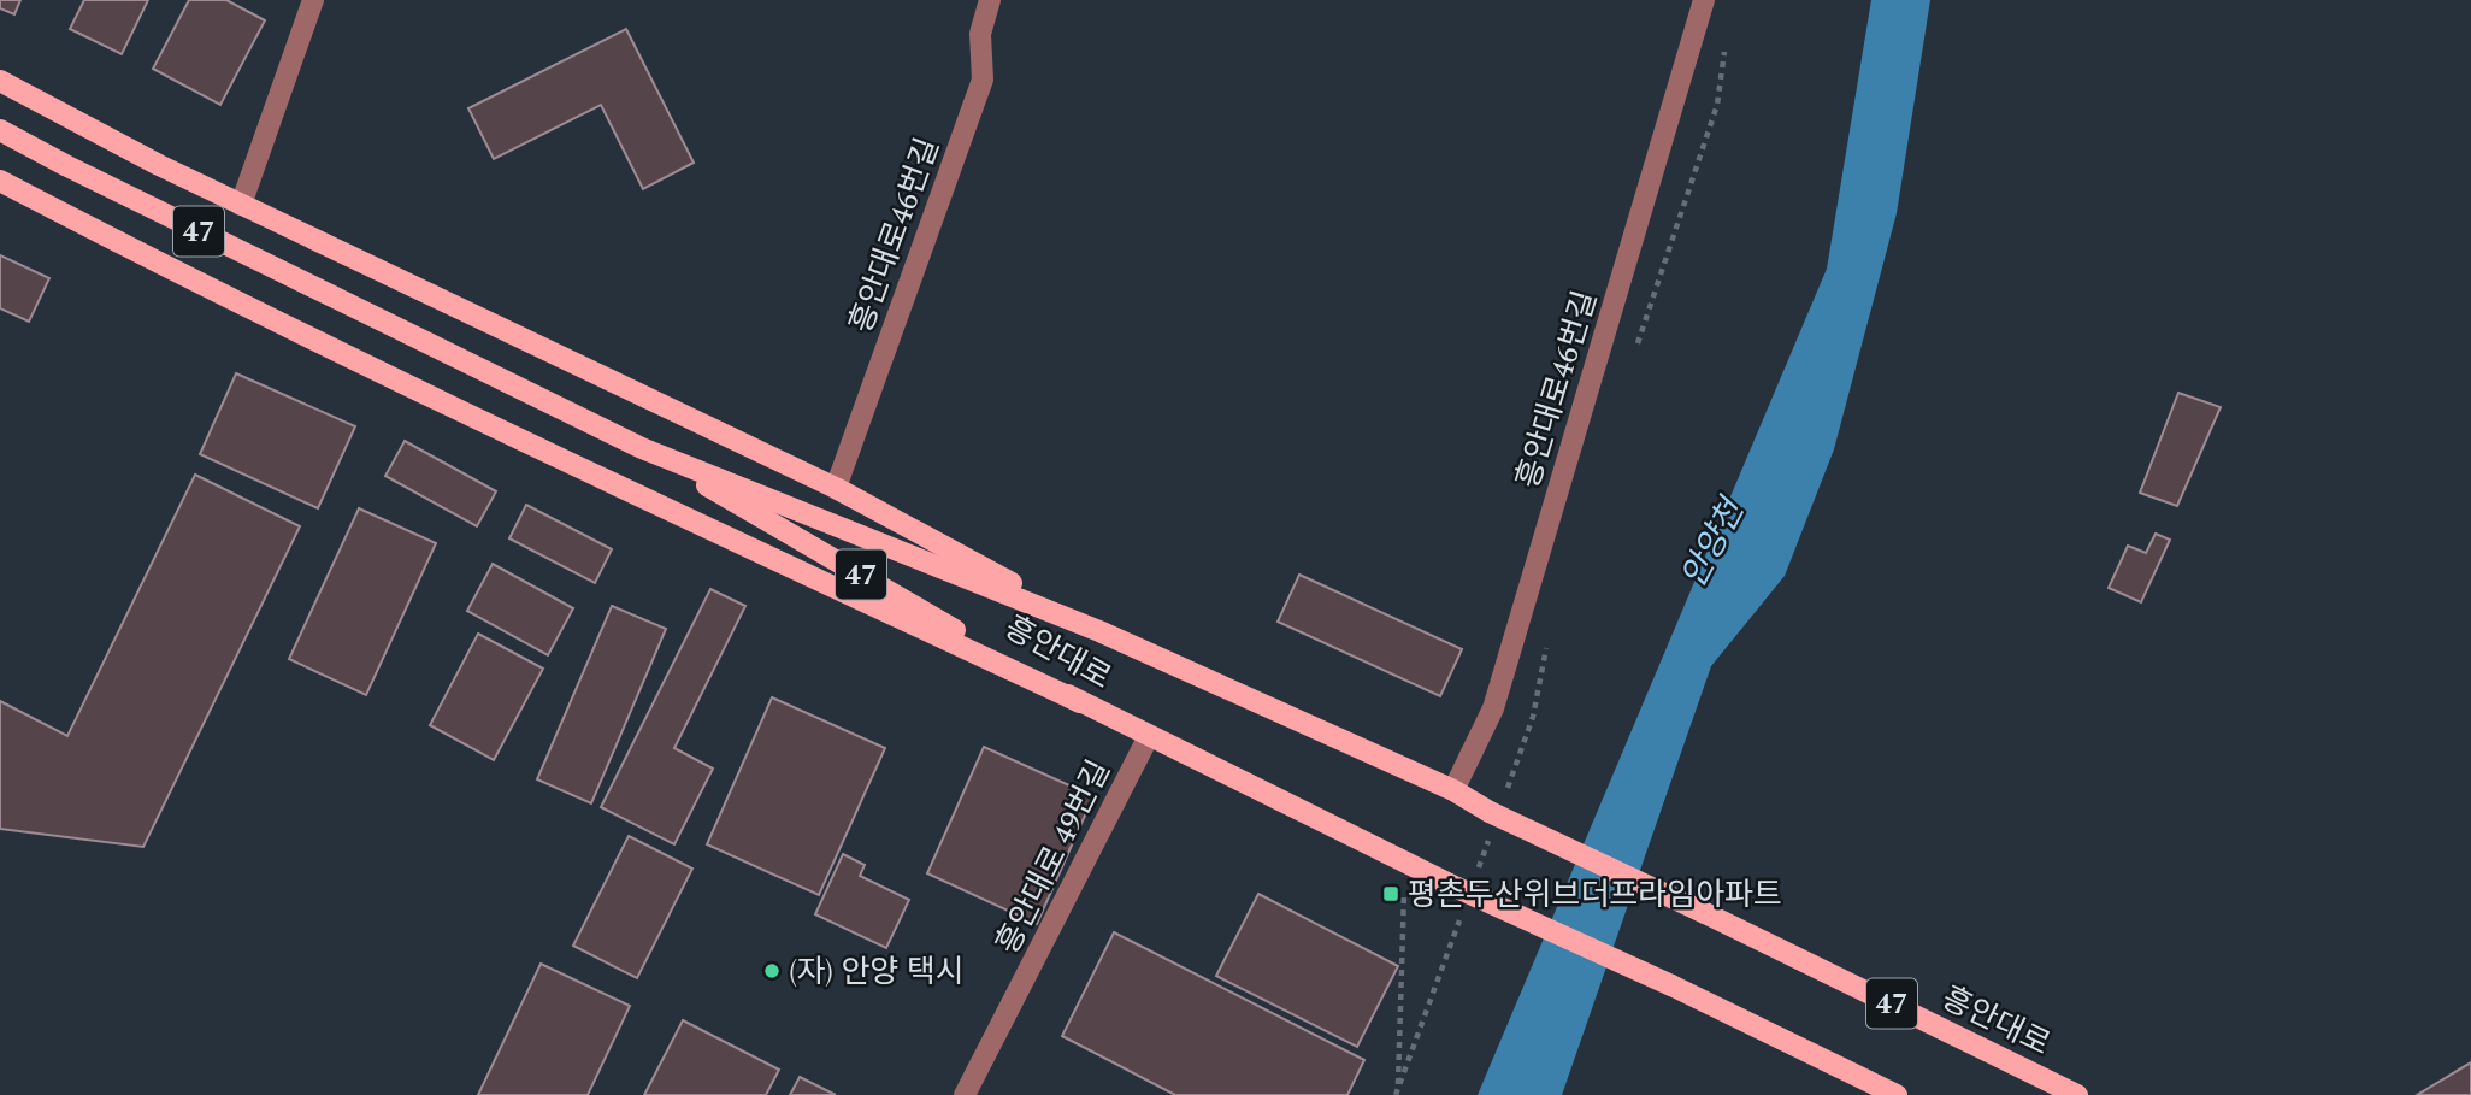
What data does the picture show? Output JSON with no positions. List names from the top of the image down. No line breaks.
{"streets":{"main road":["47","흥안대로"],"street":["흥안대로46번길","흥안대로 49번길"]},"crossings":[["흥안대로46번길","흥안대로"],["흥안대로","흥안대로 49번길"]],"water":["안양천"],"places":{"transit":["평촌두산위브더프라임아파트"],"other":["(자) 안양 택시"]}}
